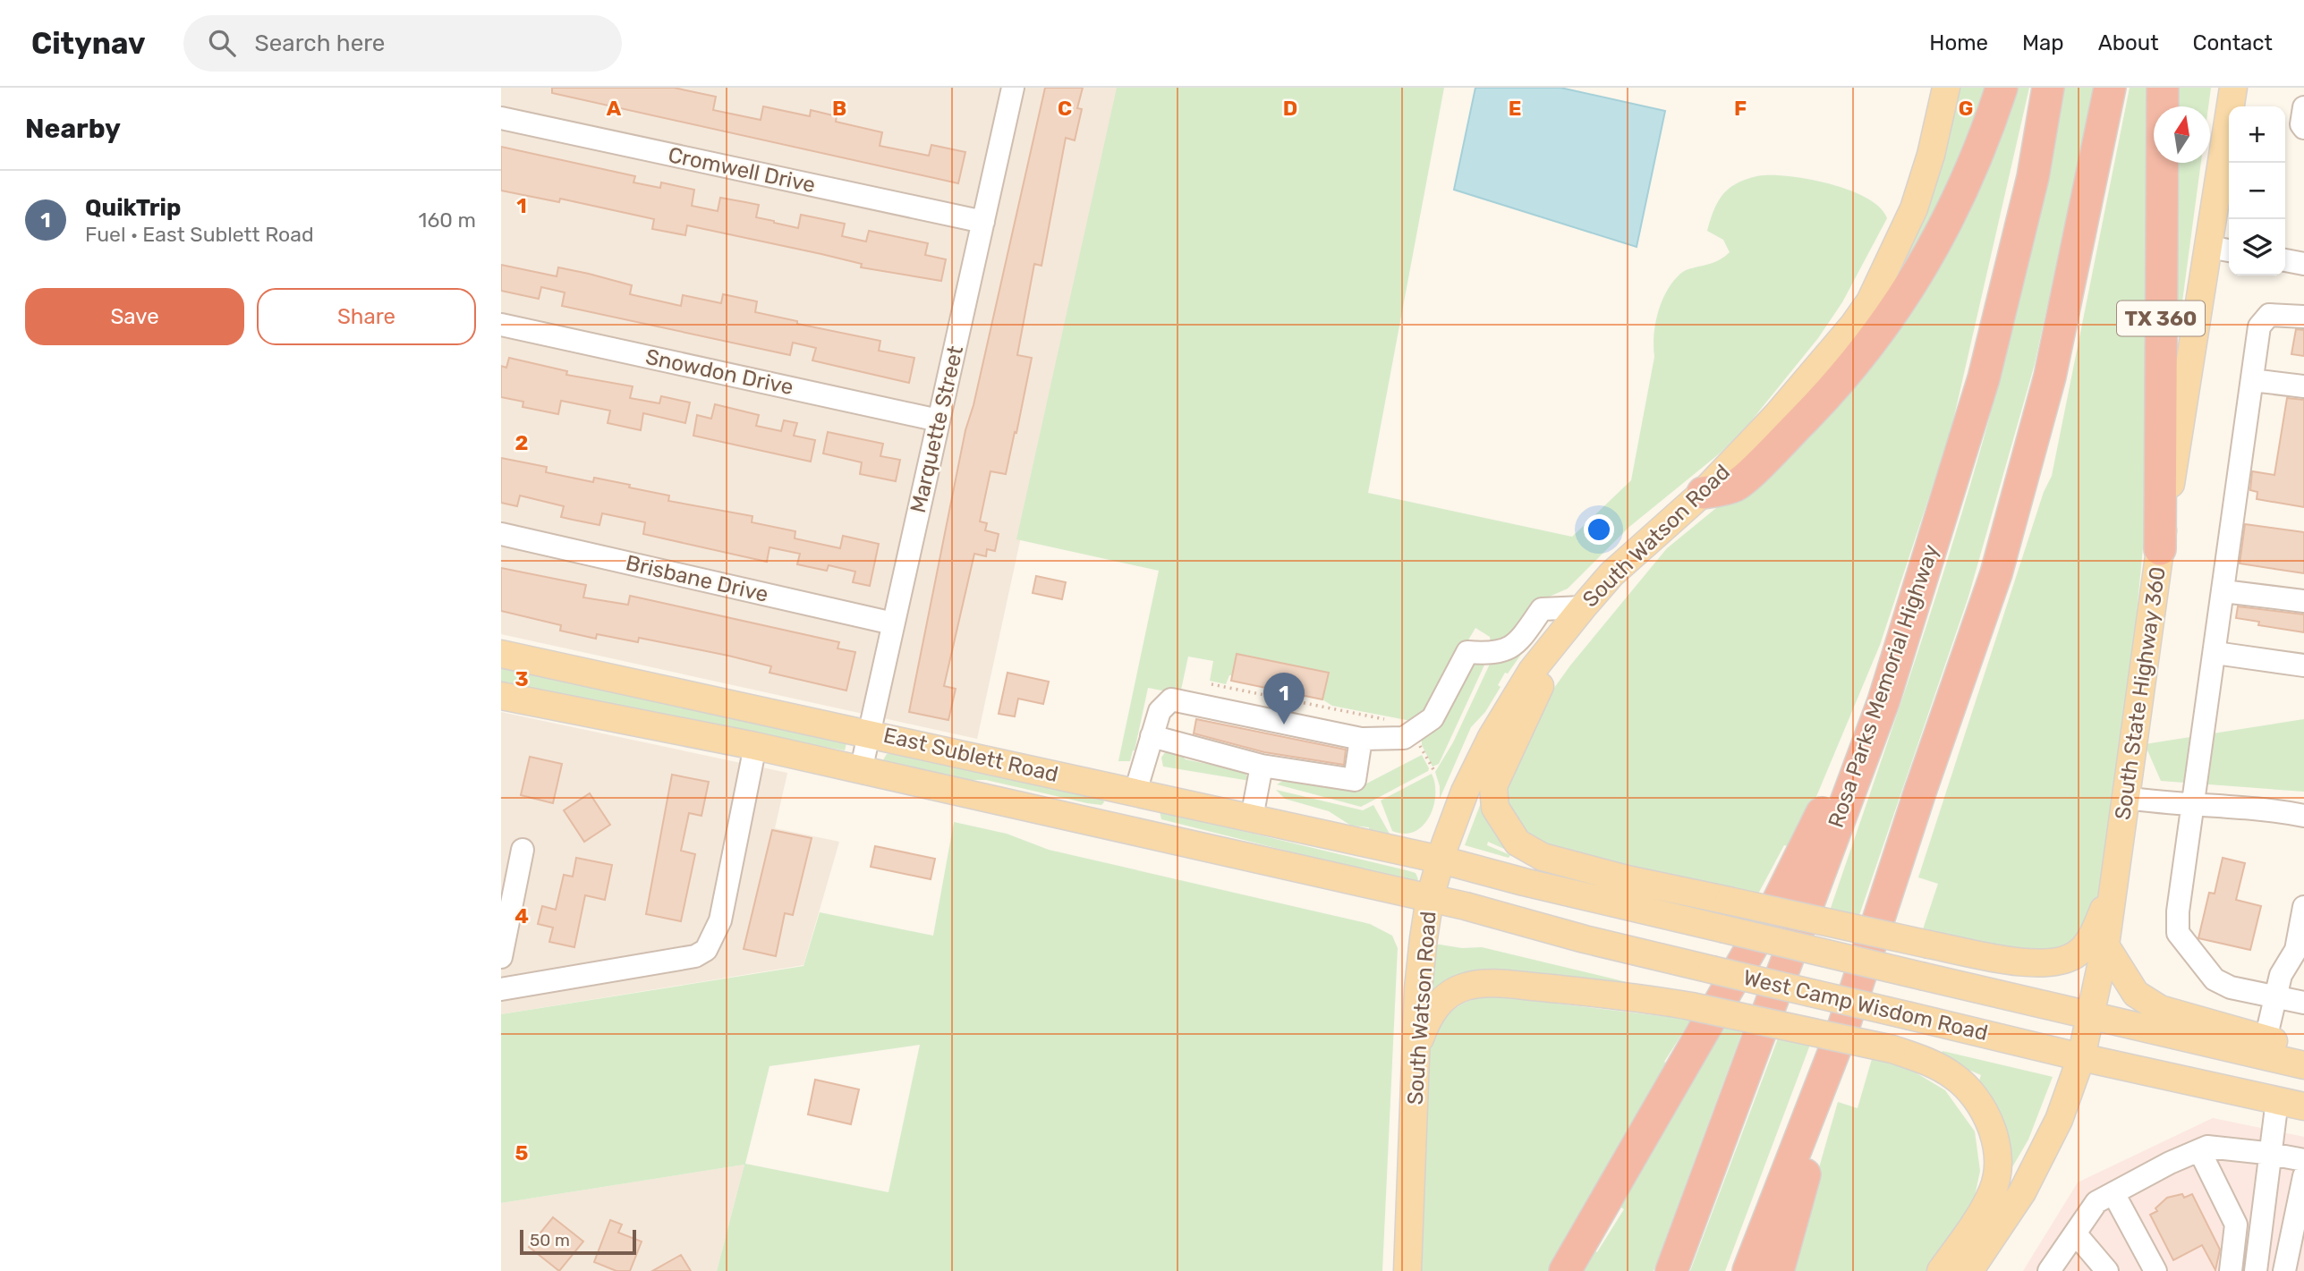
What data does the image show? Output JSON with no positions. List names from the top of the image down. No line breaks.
{"streets":{"highway":["TX 360","Rosa Parks Memorial Highway"],"main road":["South Watson Road","South State Highway 360","East Sublett Road","West Camp Wisdom Road"],"street":["Cromwell Drive","Snowdon Drive","Marquette Street","Brisbane Drive"]},"crossings":[["Cromwell Drive","Marquette Street"],["TX 360","South State Highway 360"],["Snowdon Drive","Marquette Street"],["Marquette Street","Brisbane Drive"],["Marquette Street","East Sublett Road"],["South Watson Road","East Sublett Road"],["South Watson Road","West Camp Wisdom Road"],["South State Highway 360","West Camp Wisdom Road"],["East Sublett Road","West Camp Wisdom Road"]],"scale_bar":"50 m","north":"top","page":{"header":"Citynav","search":"Search here","nav":["Home","Map","About","Contact"],"heading":"Nearby","map_buttons":["+","−"],"list":[{"mark":"1","name":"QuikTrip","note":"Fuel · East Sublett Road","value":"160 m"}],"buttons":["Save","Share"],"pins":"1","scale":"50 m"},"grid":{"columns":["A","B","C","D","E","F","G"],"rows":["1","2","3","4","5"]}}
